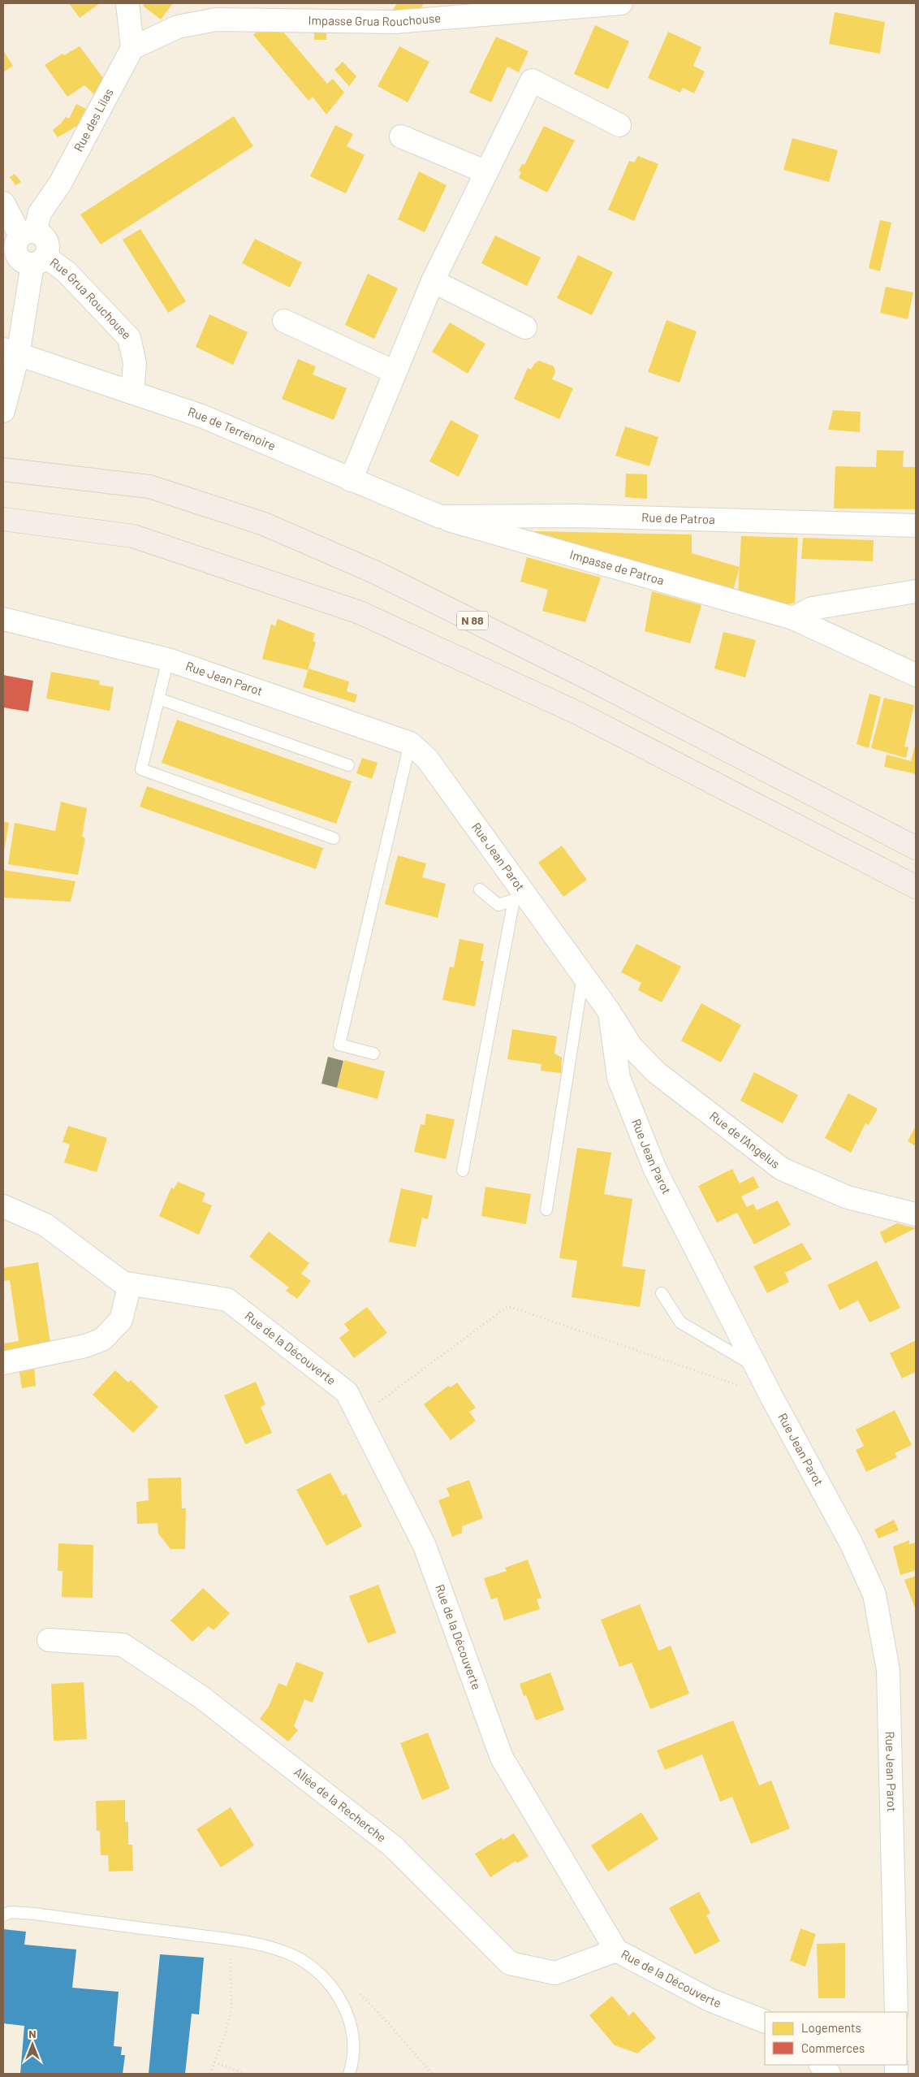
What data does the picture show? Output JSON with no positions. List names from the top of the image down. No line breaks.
{"streets":{"highway":["N 88"],"street":["Impasse Grua Rouchouse","Rue des Lilas","Rue Grua Rouchouse","Rue de Terrenoire","Rue de Patroa","Impasse de Patroa","Rue Jean Parot","Rue de l'Angelus","Rue de la Découverte","Allée de la Recherche"]},"crossings":[["Impasse Grua Rouchouse","Rue des Lilas"],["Rue des Lilas","Rue Grua Rouchouse"],["Rue Grua Rouchouse","Rue de Terrenoire"],["Rue de Terrenoire","Rue de Patroa"],["Rue de Terrenoire","Impasse de Patroa"],["Rue de Patroa","Impasse de Patroa"],["Rue Jean Parot","Rue de l'Angelus"],["Rue de la Découverte","Allée de la Recherche"]],"legend":["Logements","Commerces"],"north":"top"}
